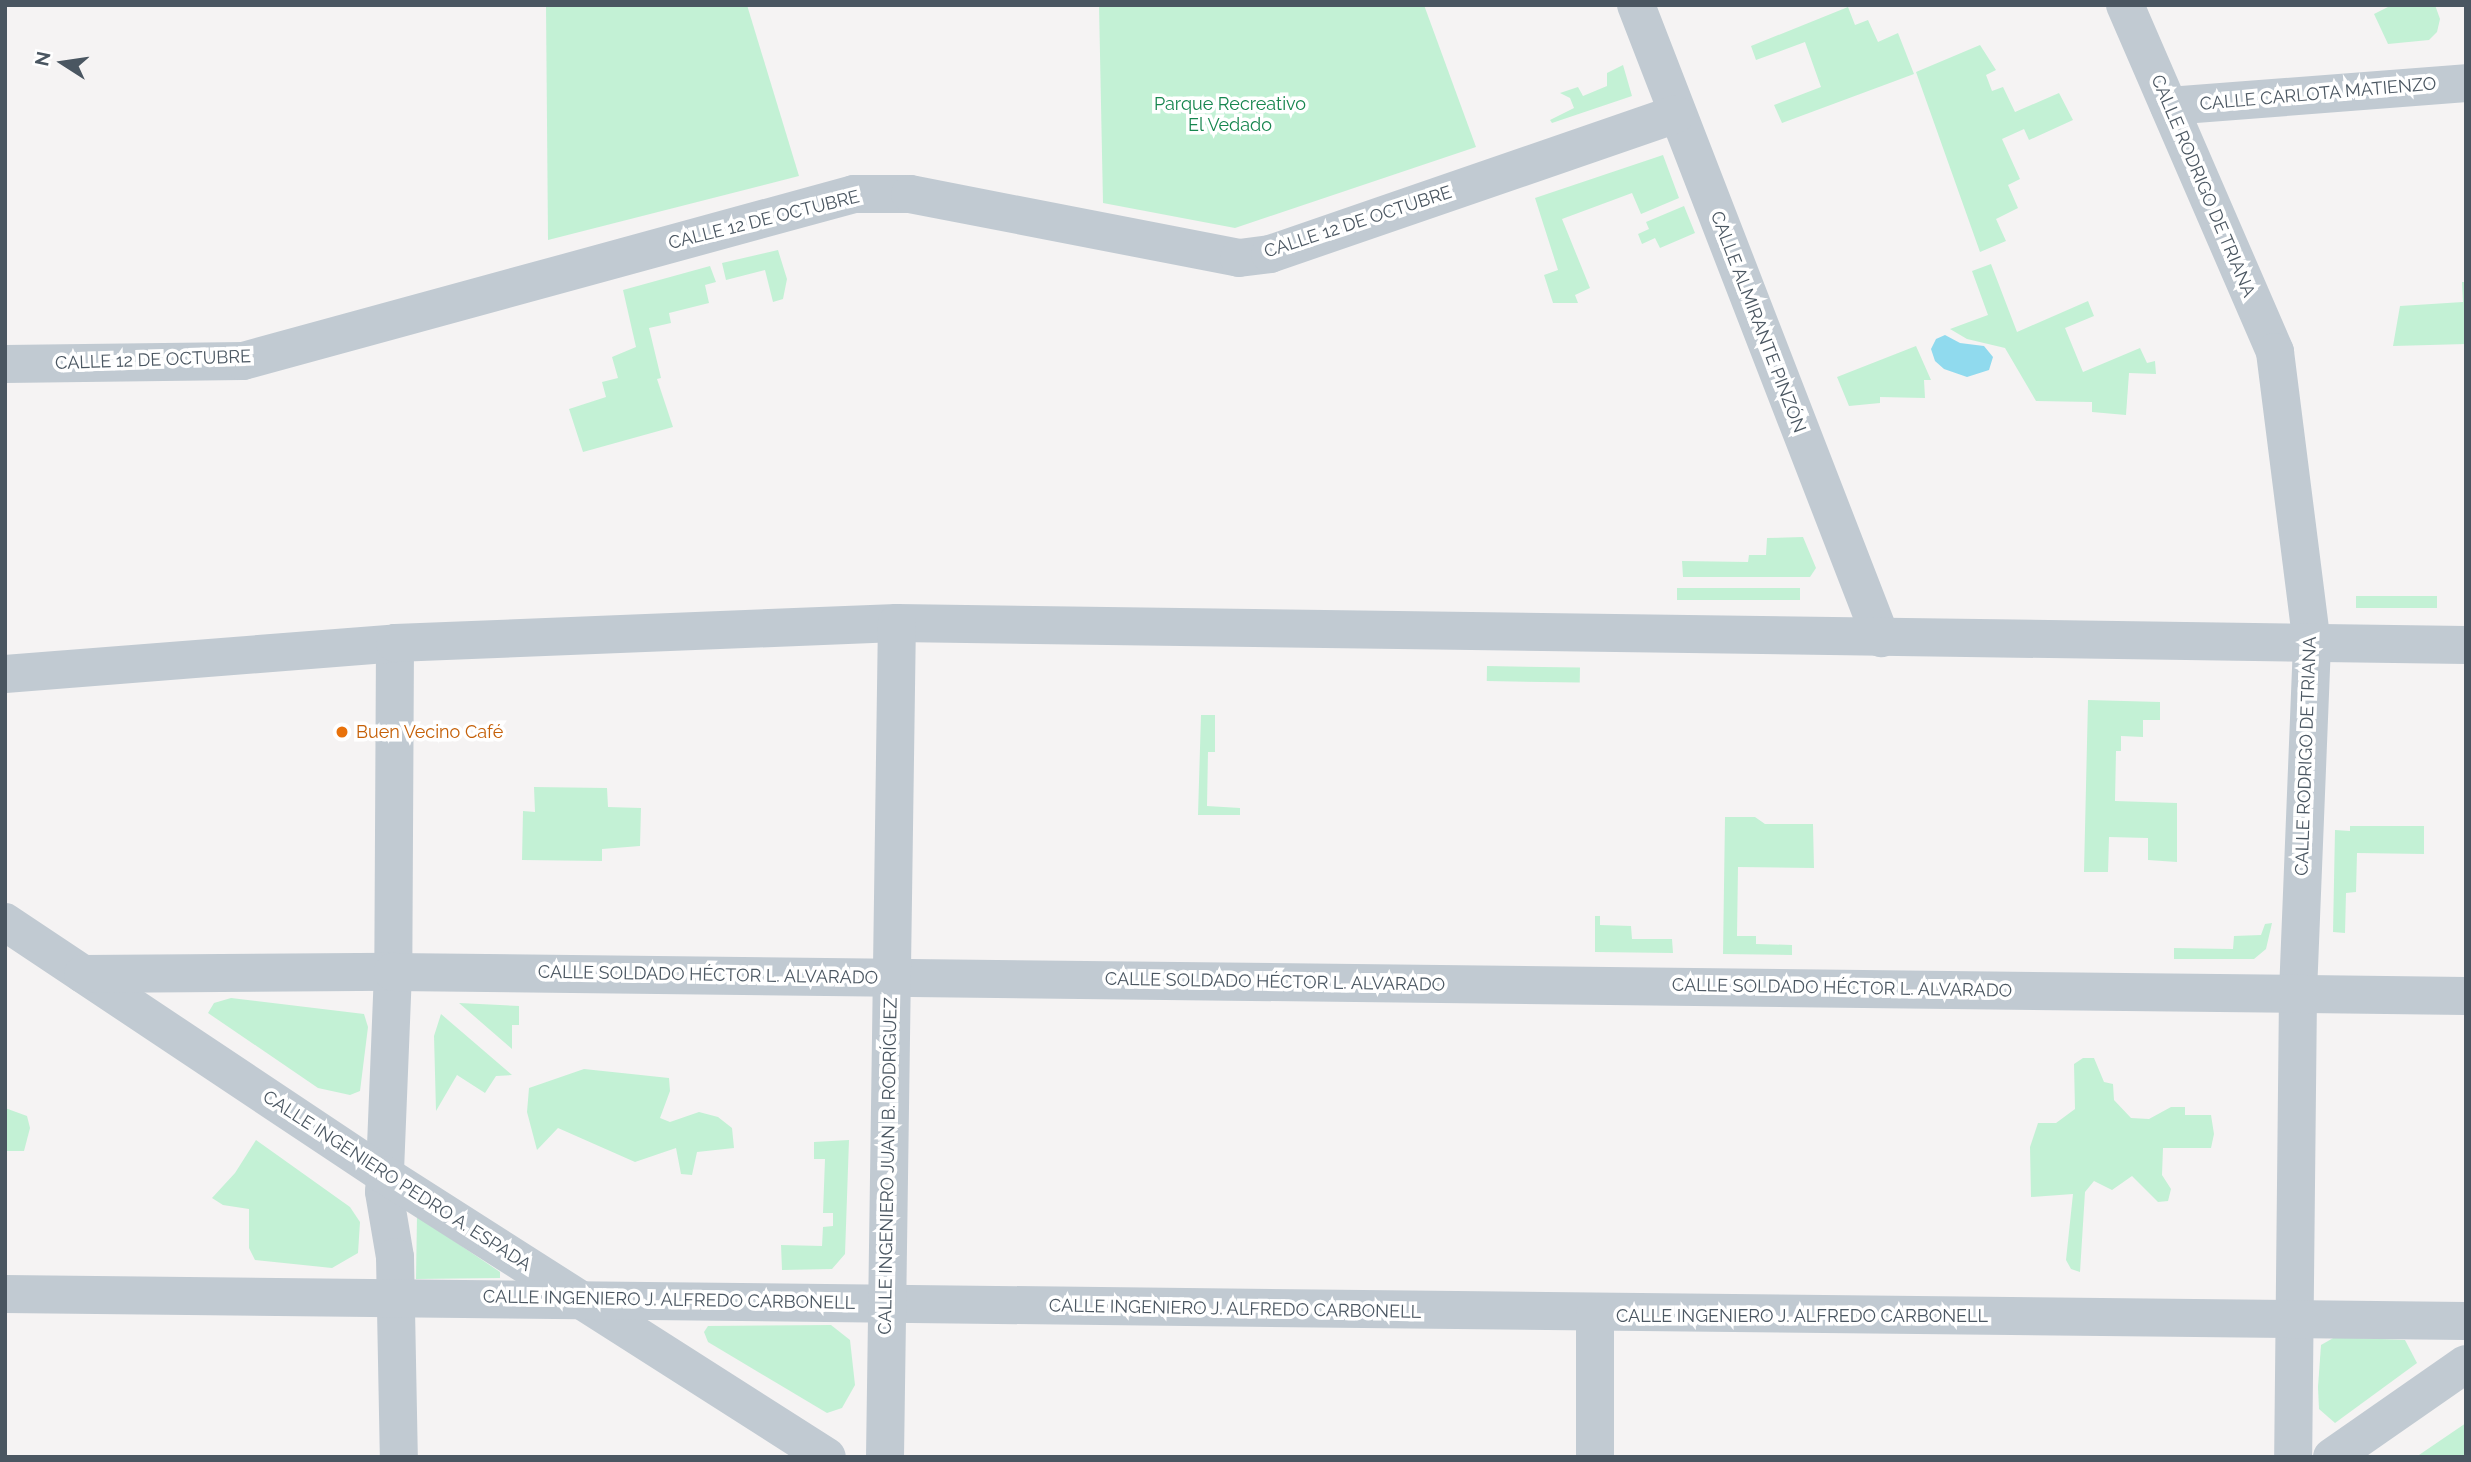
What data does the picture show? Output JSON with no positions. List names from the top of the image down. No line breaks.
{"streets":{"street":["CALLE CARLOTA MATIENZO","CALLE RODRIGO DE TRIANA","CALLE 12 DE OCTUBRE","CALLE ALMIRANTE PINZÓN","CALLE SOLDADO HÉCTOR L. ALVARADO","CALLE INGENIERO JUAN B. RODRÍGUEZ","CALLE INGENIERO PEDRO A. ESPADA","CALLE INGENIERO J. ALFREDO CARBONELL"]},"crossings":[["CALLE CARLOTA MATIENZO","CALLE RODRIGO DE TRIANA"],["CALLE RODRIGO DE TRIANA","CALLE SOLDADO HÉCTOR L. ALVARADO"],["CALLE RODRIGO DE TRIANA","CALLE INGENIERO J. ALFREDO CARBONELL"],["CALLE 12 DE OCTUBRE","CALLE ALMIRANTE PINZÓN"],["CALLE SOLDADO HÉCTOR L. ALVARADO","CALLE INGENIERO JUAN B. RODRÍGUEZ"],["CALLE SOLDADO HÉCTOR L. ALVARADO","CALLE INGENIERO PEDRO A. ESPADA"],["CALLE INGENIERO JUAN B. RODRÍGUEZ","CALLE INGENIERO J. ALFREDO CARBONELL"],["CALLE INGENIERO PEDRO A. ESPADA","CALLE INGENIERO J. ALFREDO CARBONELL"]],"parks":["Parque Recreativo El Vedado"],"places":["Buen Vecino Café"],"north":"left"}
